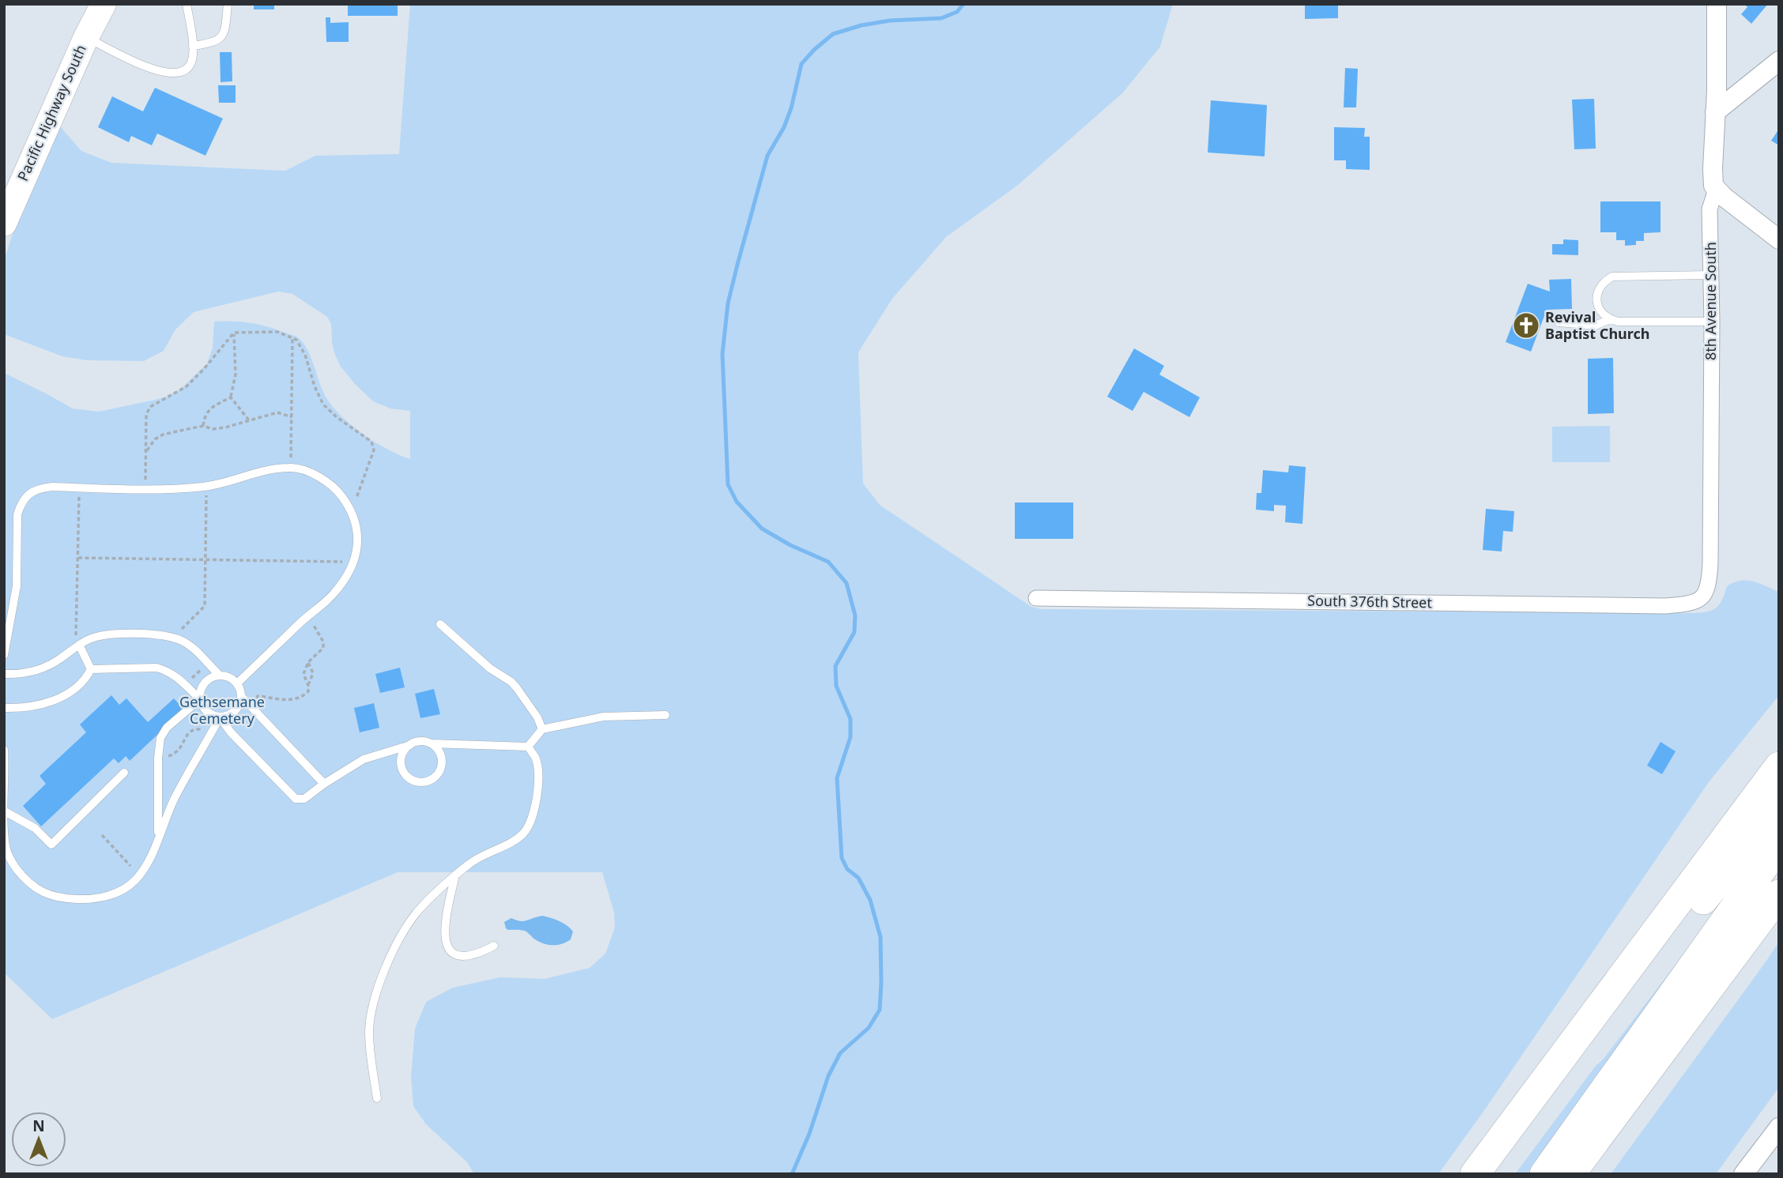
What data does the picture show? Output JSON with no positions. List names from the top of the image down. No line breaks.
{"streets":{"main road":["Pacific Highway South"],"street":["8th Avenue South","South 376th Street"]},"crossings":[["8th Avenue South","South 376th Street"]],"parks":["Gethsemane Cemetery"],"places":{"church":["Revival Baptist Church"]},"north":"top"}
